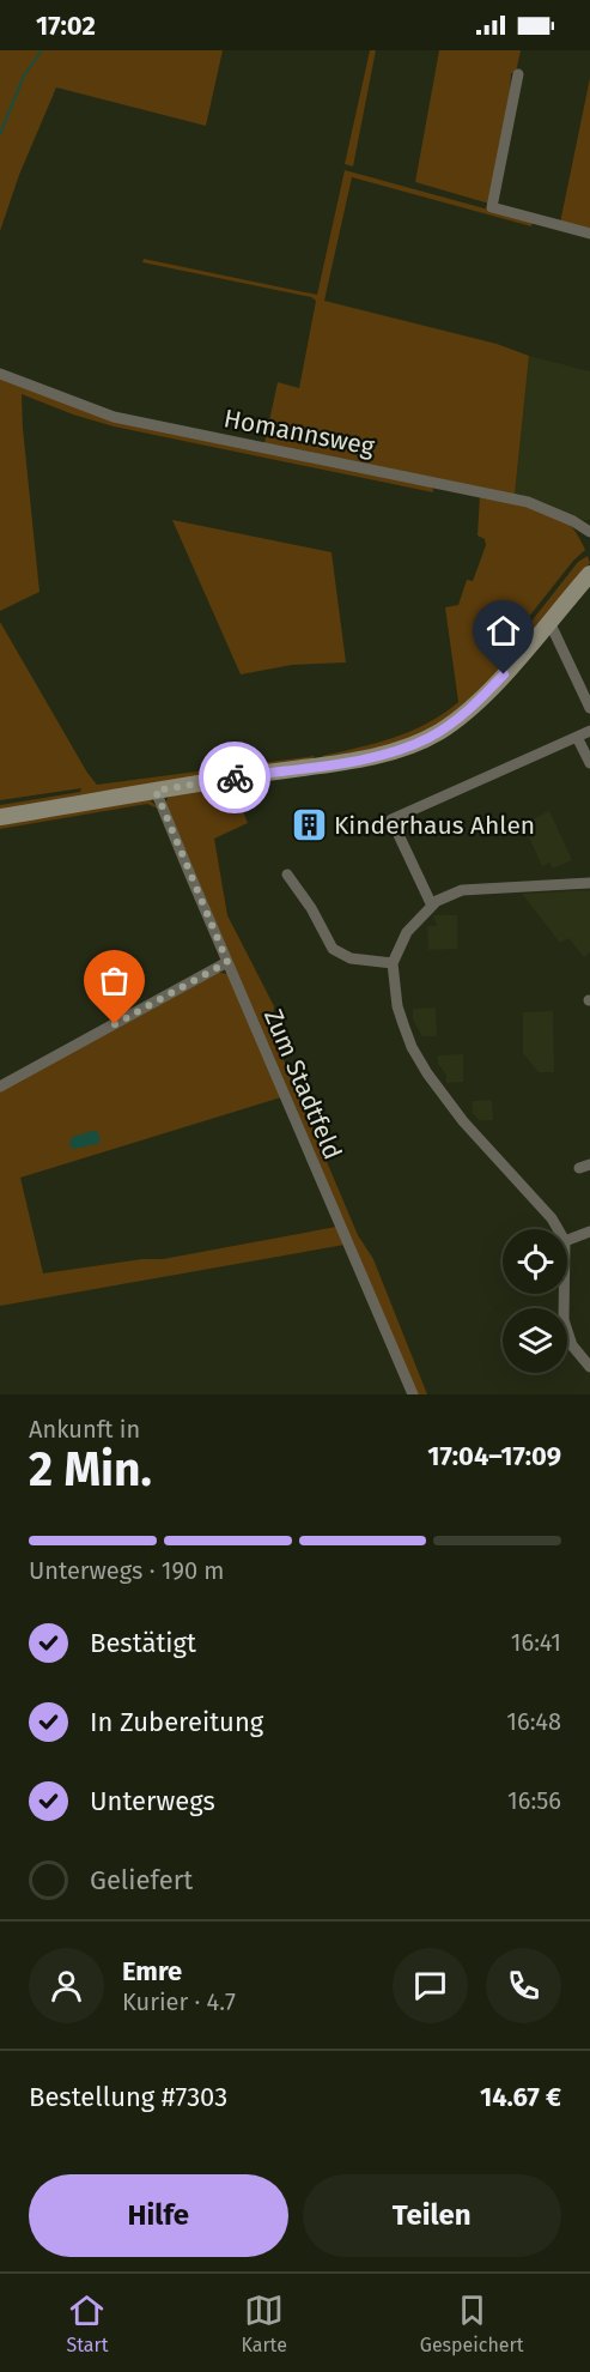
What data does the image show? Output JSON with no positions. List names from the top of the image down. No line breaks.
{"streets":{"street":["Homannsweg","Zum Stadtfeld"]},"places":{"building":["Kinderhaus Ahlen"]},"page":{"status":"17:02","heading":["2 Min.","Ankunft in","17:04–17:09"],"panel":["Emre","Kurier · 4.7","Bestellung #7303","14.67 €"],"bar":"Unterwegs · 190 m","list":[["Bestätigt","16:41"],["In Zubereitung","16:48"],["Unterwegs","16:56"],"Geliefert"],"buttons":["Hilfe","Teilen"],"tabs":["Start","Karte","Gespeichert"]}}
